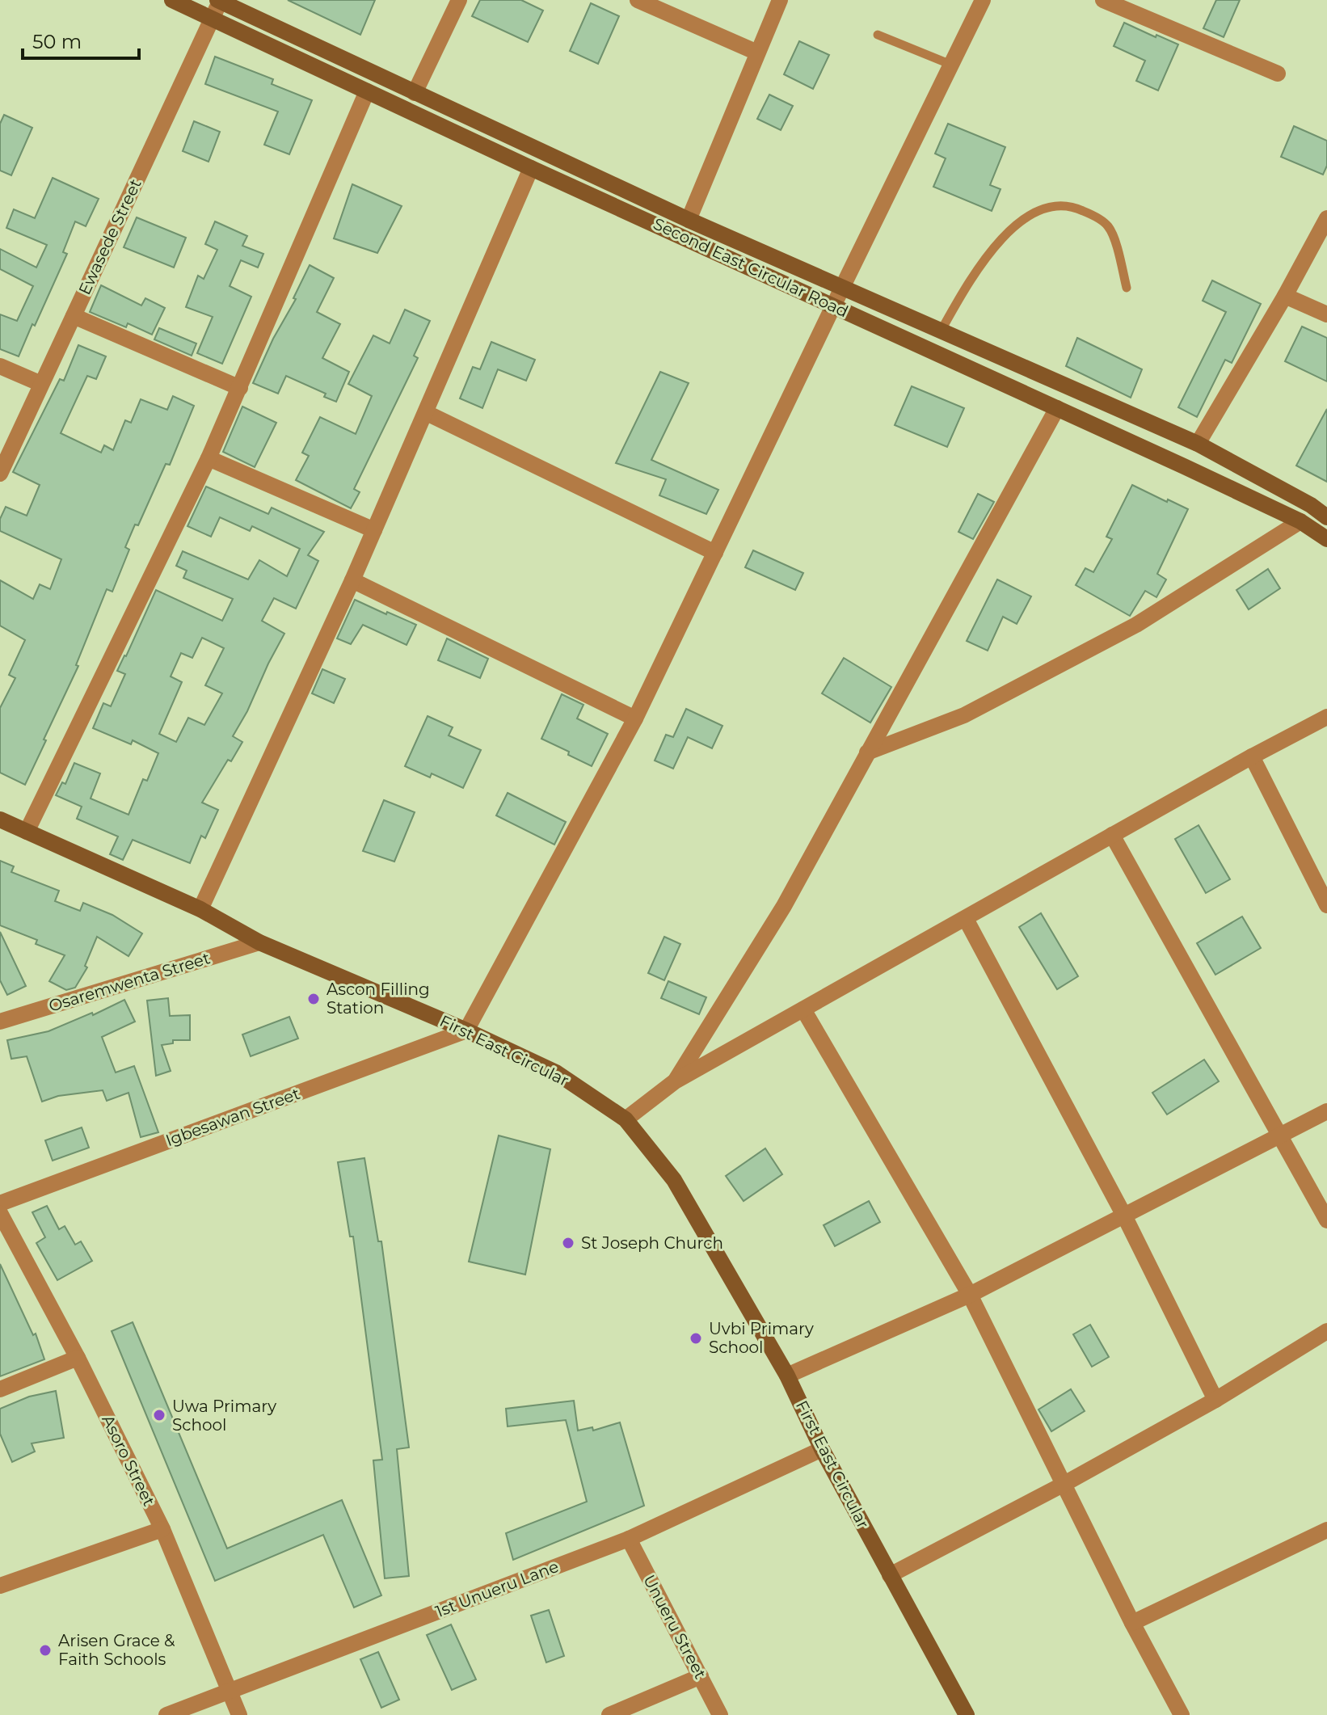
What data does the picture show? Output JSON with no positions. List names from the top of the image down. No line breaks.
{"streets":{"main road":["Second East Circular Road","First East Circular"],"street":["Ewasede Street","Osaremwenta Street","Igbesawan Street","Asoro Street","1st Unueru Lane","Unueru Street"]},"crossings":[["Ewasede Street","Second East Circular Road"],["Osaremwenta Street","First East Circular"],["First East Circular","Igbesawan Street"],["First East Circular","1st Unueru Lane"],["Asoro Street","1st Unueru Lane"],["1st Unueru Lane","Unueru Street"]],"places":["Ascon Filling Station","St Joseph Church","Uvbi Primary School","Uwa Primary School","Arisen Grace & Faith Schools"],"scale_bar":"50 m"}
